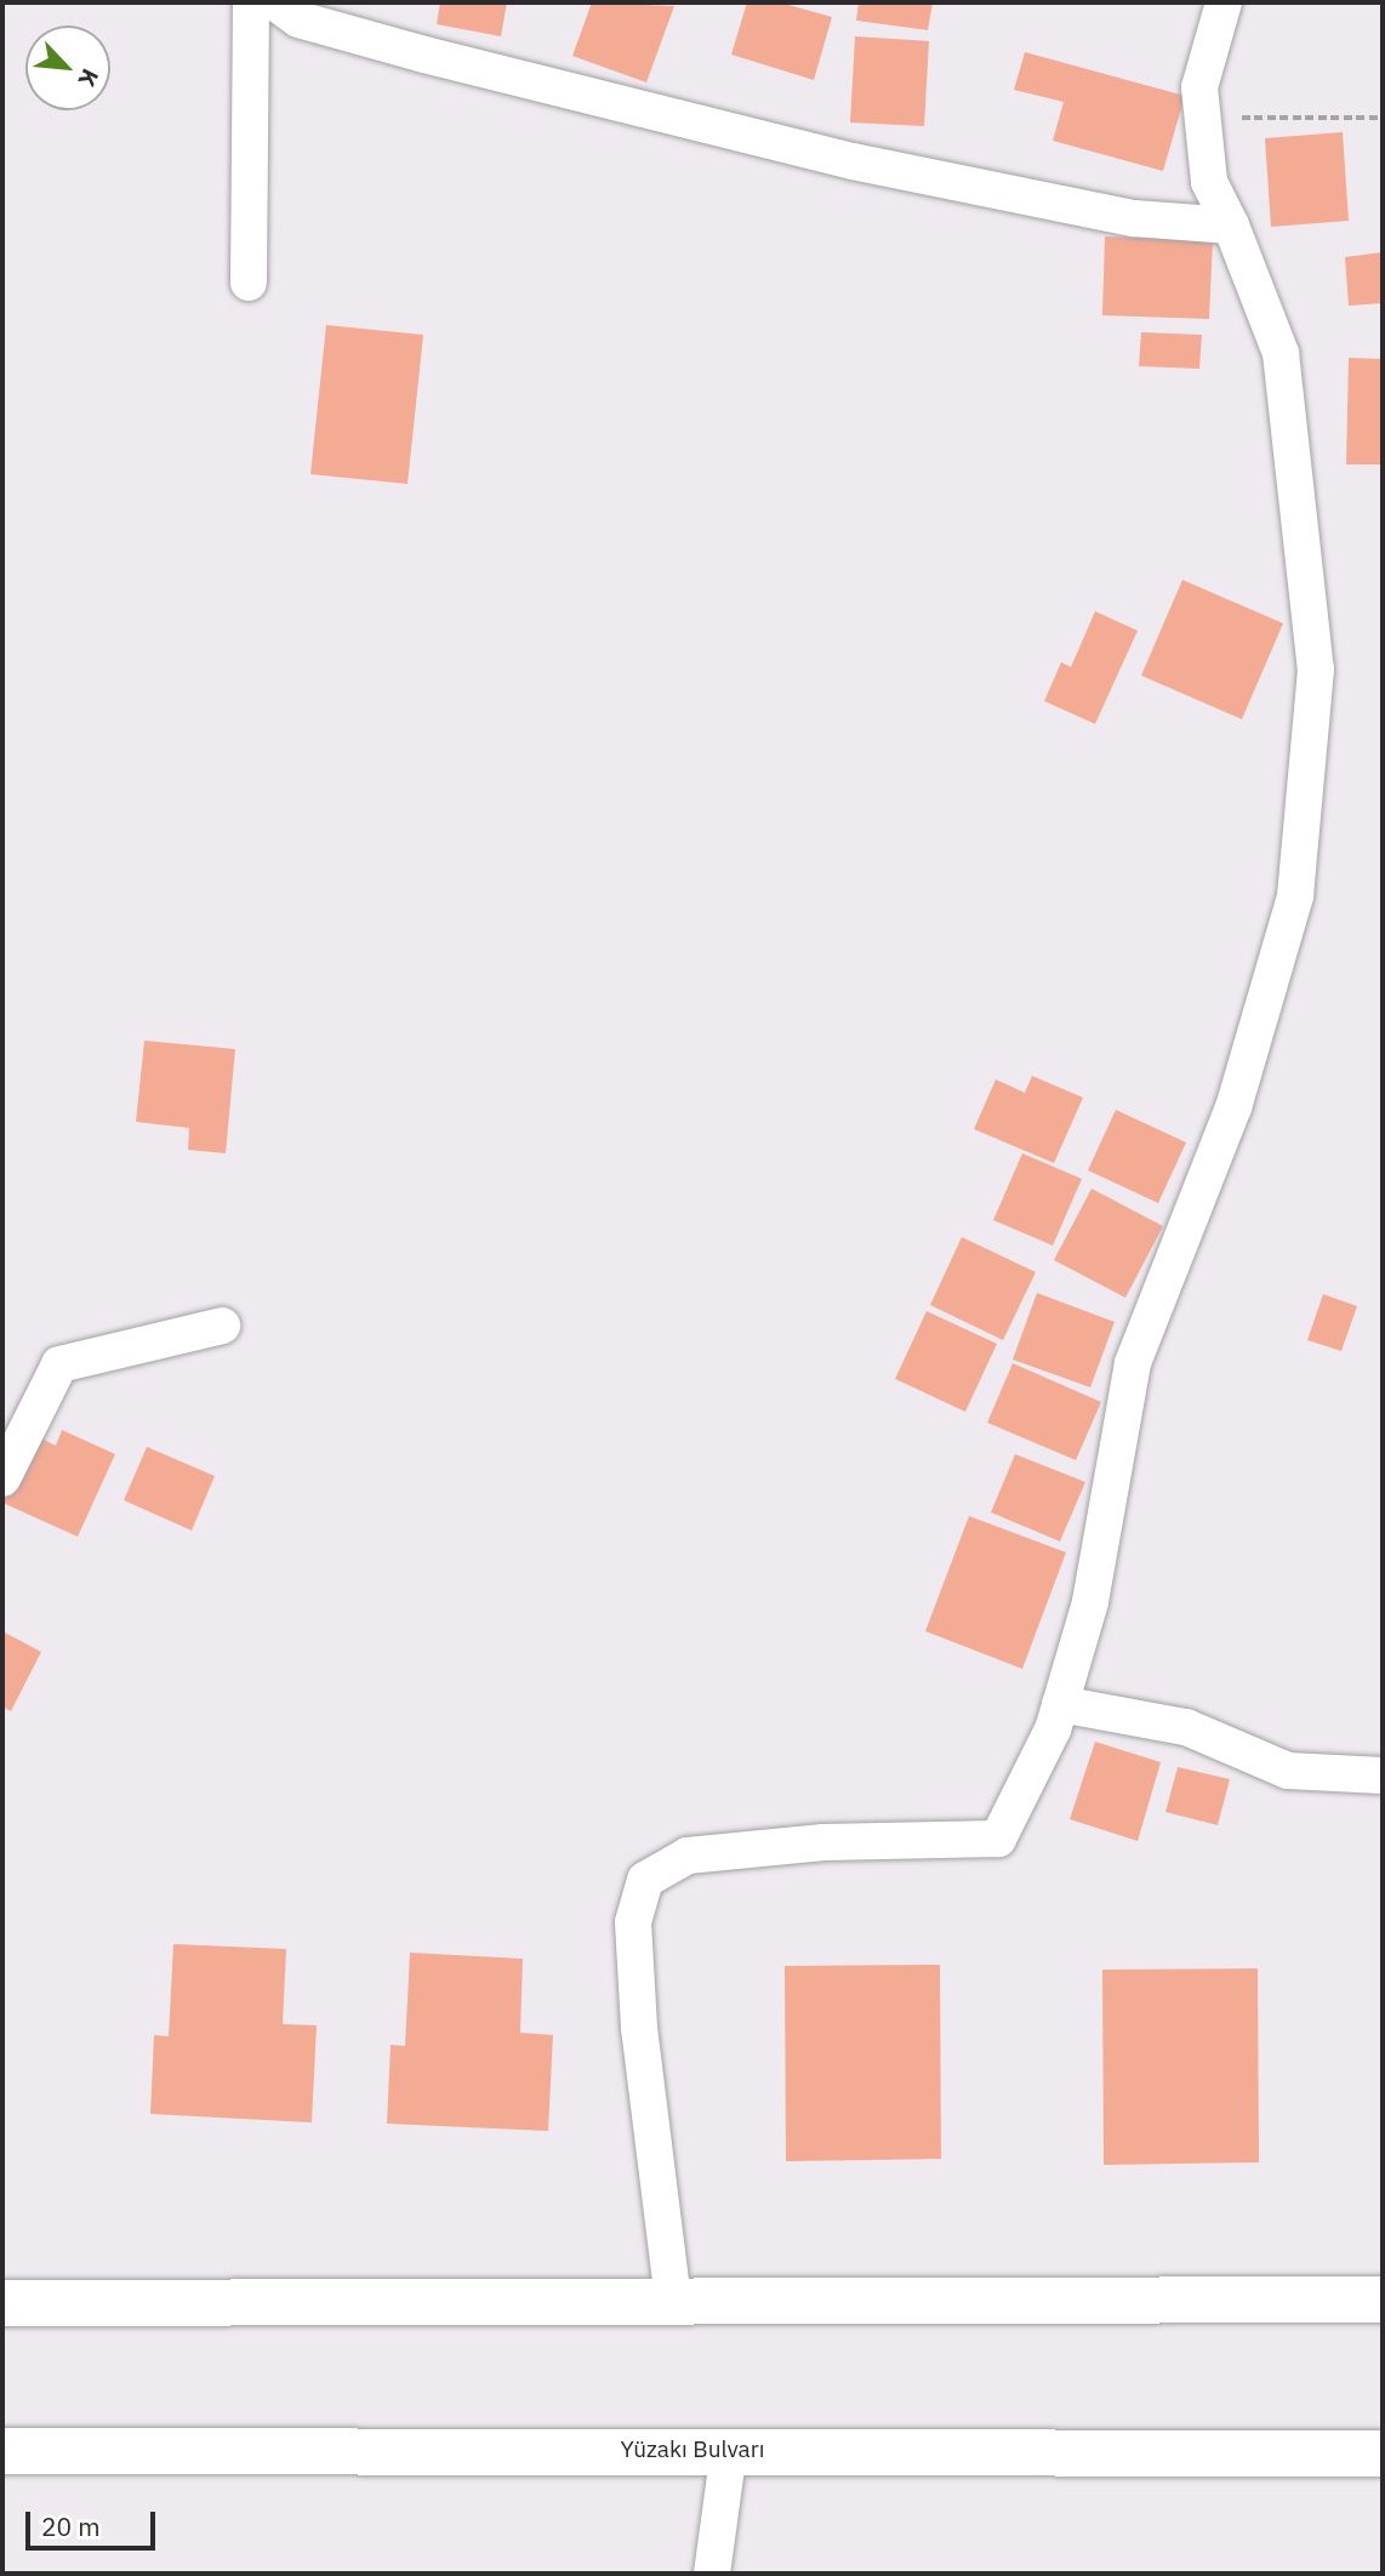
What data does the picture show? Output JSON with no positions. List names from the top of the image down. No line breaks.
{"streets":{"main road":["Yüzakı Bulvarı"]},"scale_bar":"20 m","north":"bottom right"}
